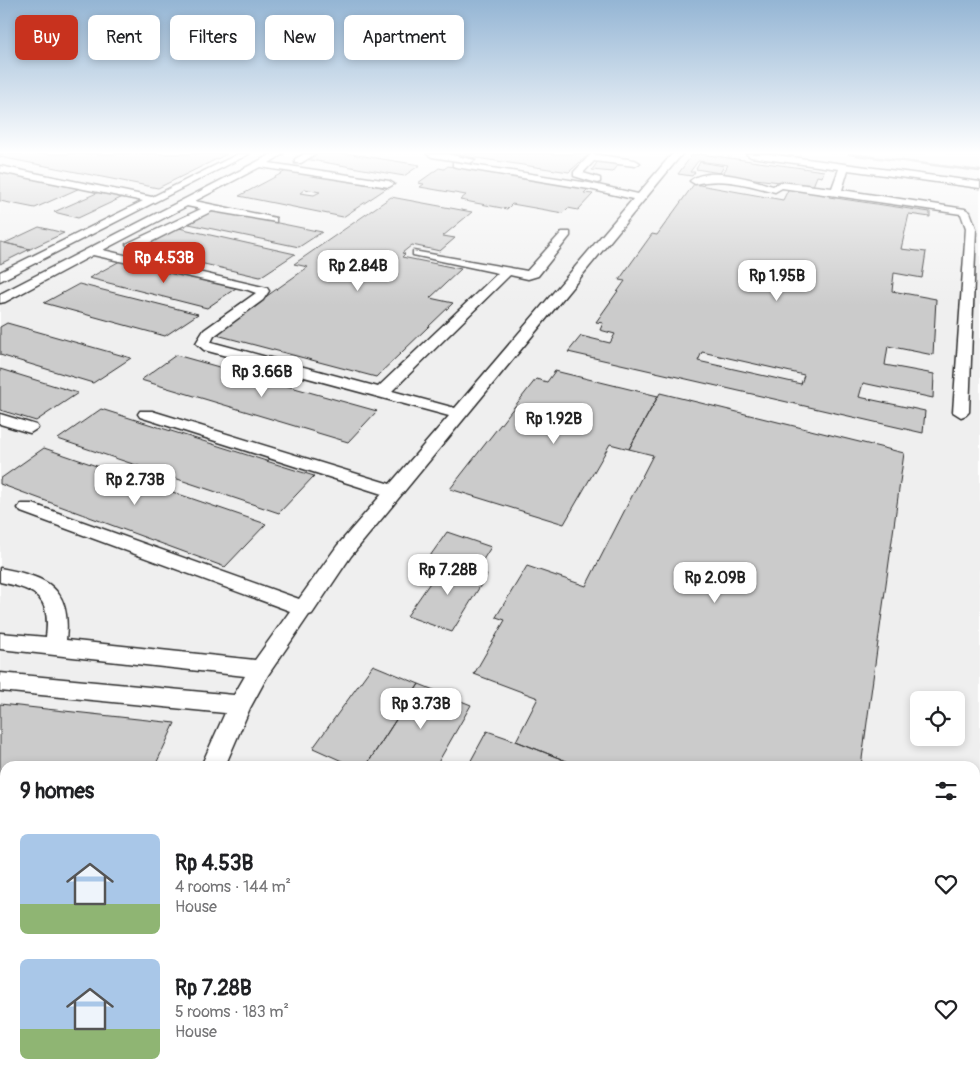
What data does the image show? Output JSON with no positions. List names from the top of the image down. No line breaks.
{"page":{"chip":["Buy","Rent","Filters","New","Apartment"],"price":["Rp 4.53B","Rp 2.84B","Rp 1.95B","Rp 3.66B","Rp 1.92B","Rp 2.73B","Rp 7.28B","Rp 2.09B","Rp 3.73B"],"heading":"9 homes","list":[{"name":"Rp 4.53B","note":"4 rooms · 144 m² · House"},{"name":"Rp 7.28B","note":"5 rooms · 183 m² · House"}]}}
